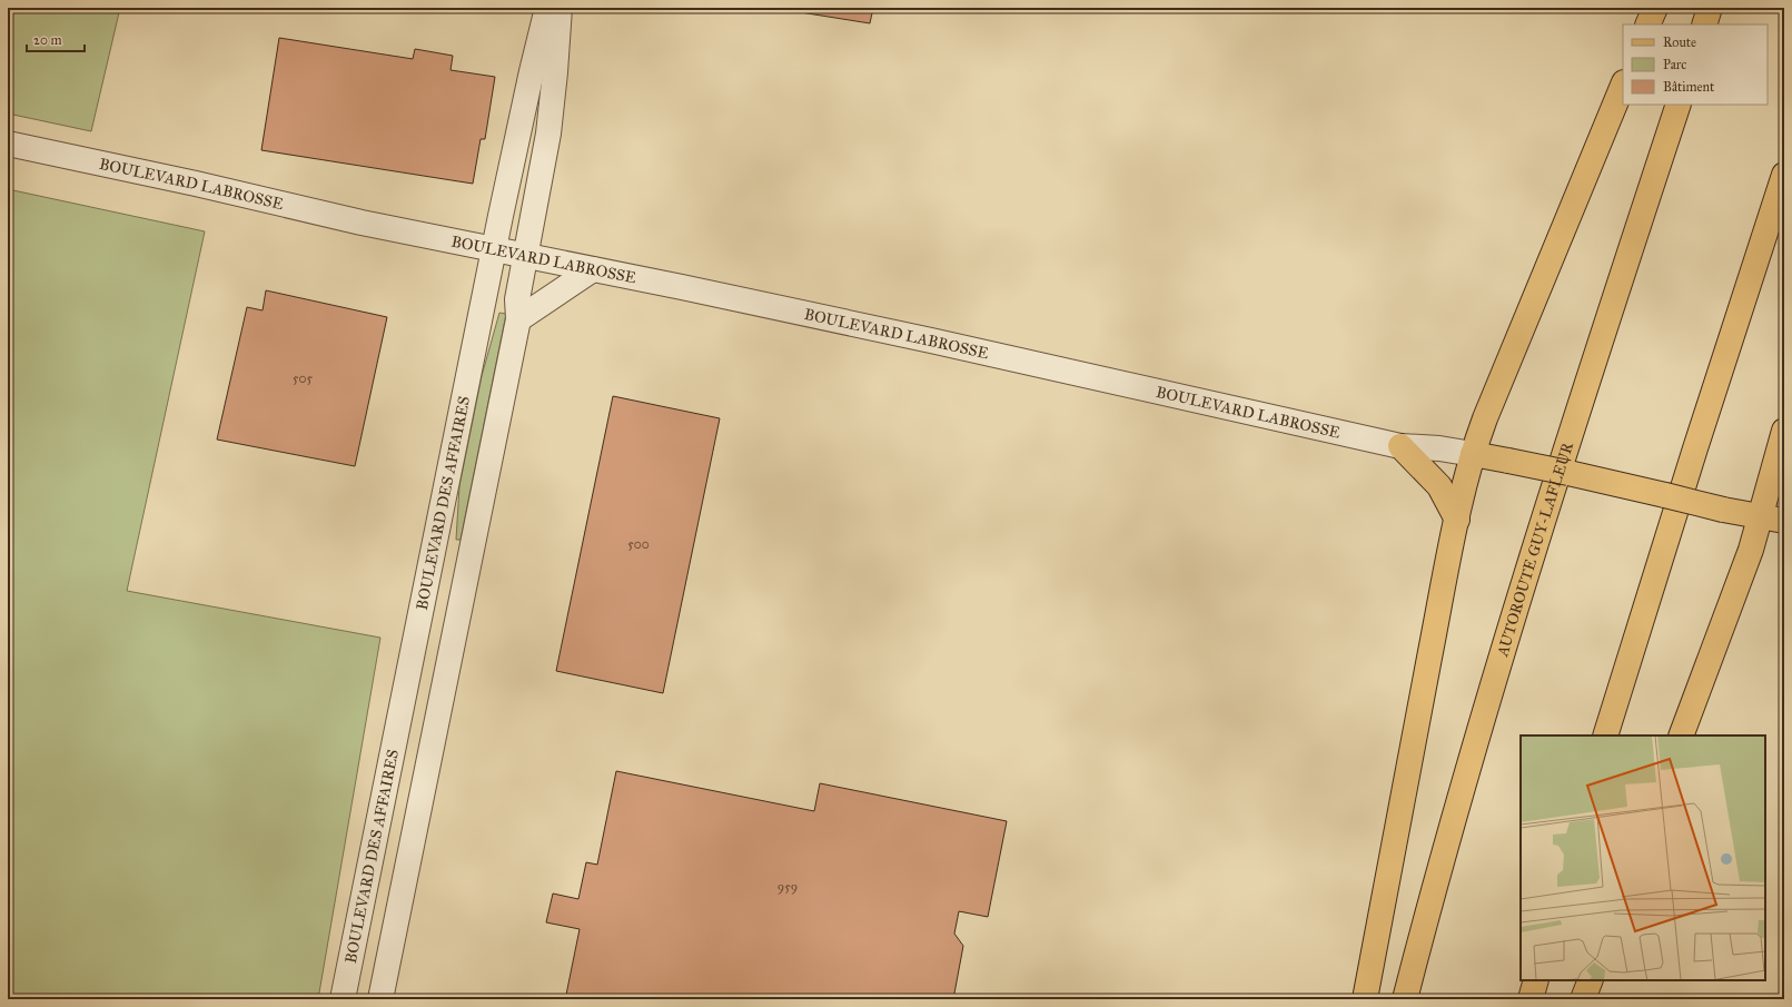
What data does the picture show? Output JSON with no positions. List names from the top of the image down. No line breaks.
{"streets":{"main road":["BOULEVARD LABROSSE","AUTOROUTE GUY-LAFLEUR"],"street":["BOULEVARD DES AFFAIRES"]},"crossings":[["BOULEVARD LABROSSE","BOULEVARD DES AFFAIRES"]],"house_numbers":["505","500","959"],"legend":["Route","Parc","Bâtiment"],"scale_bar":"20 m"}
